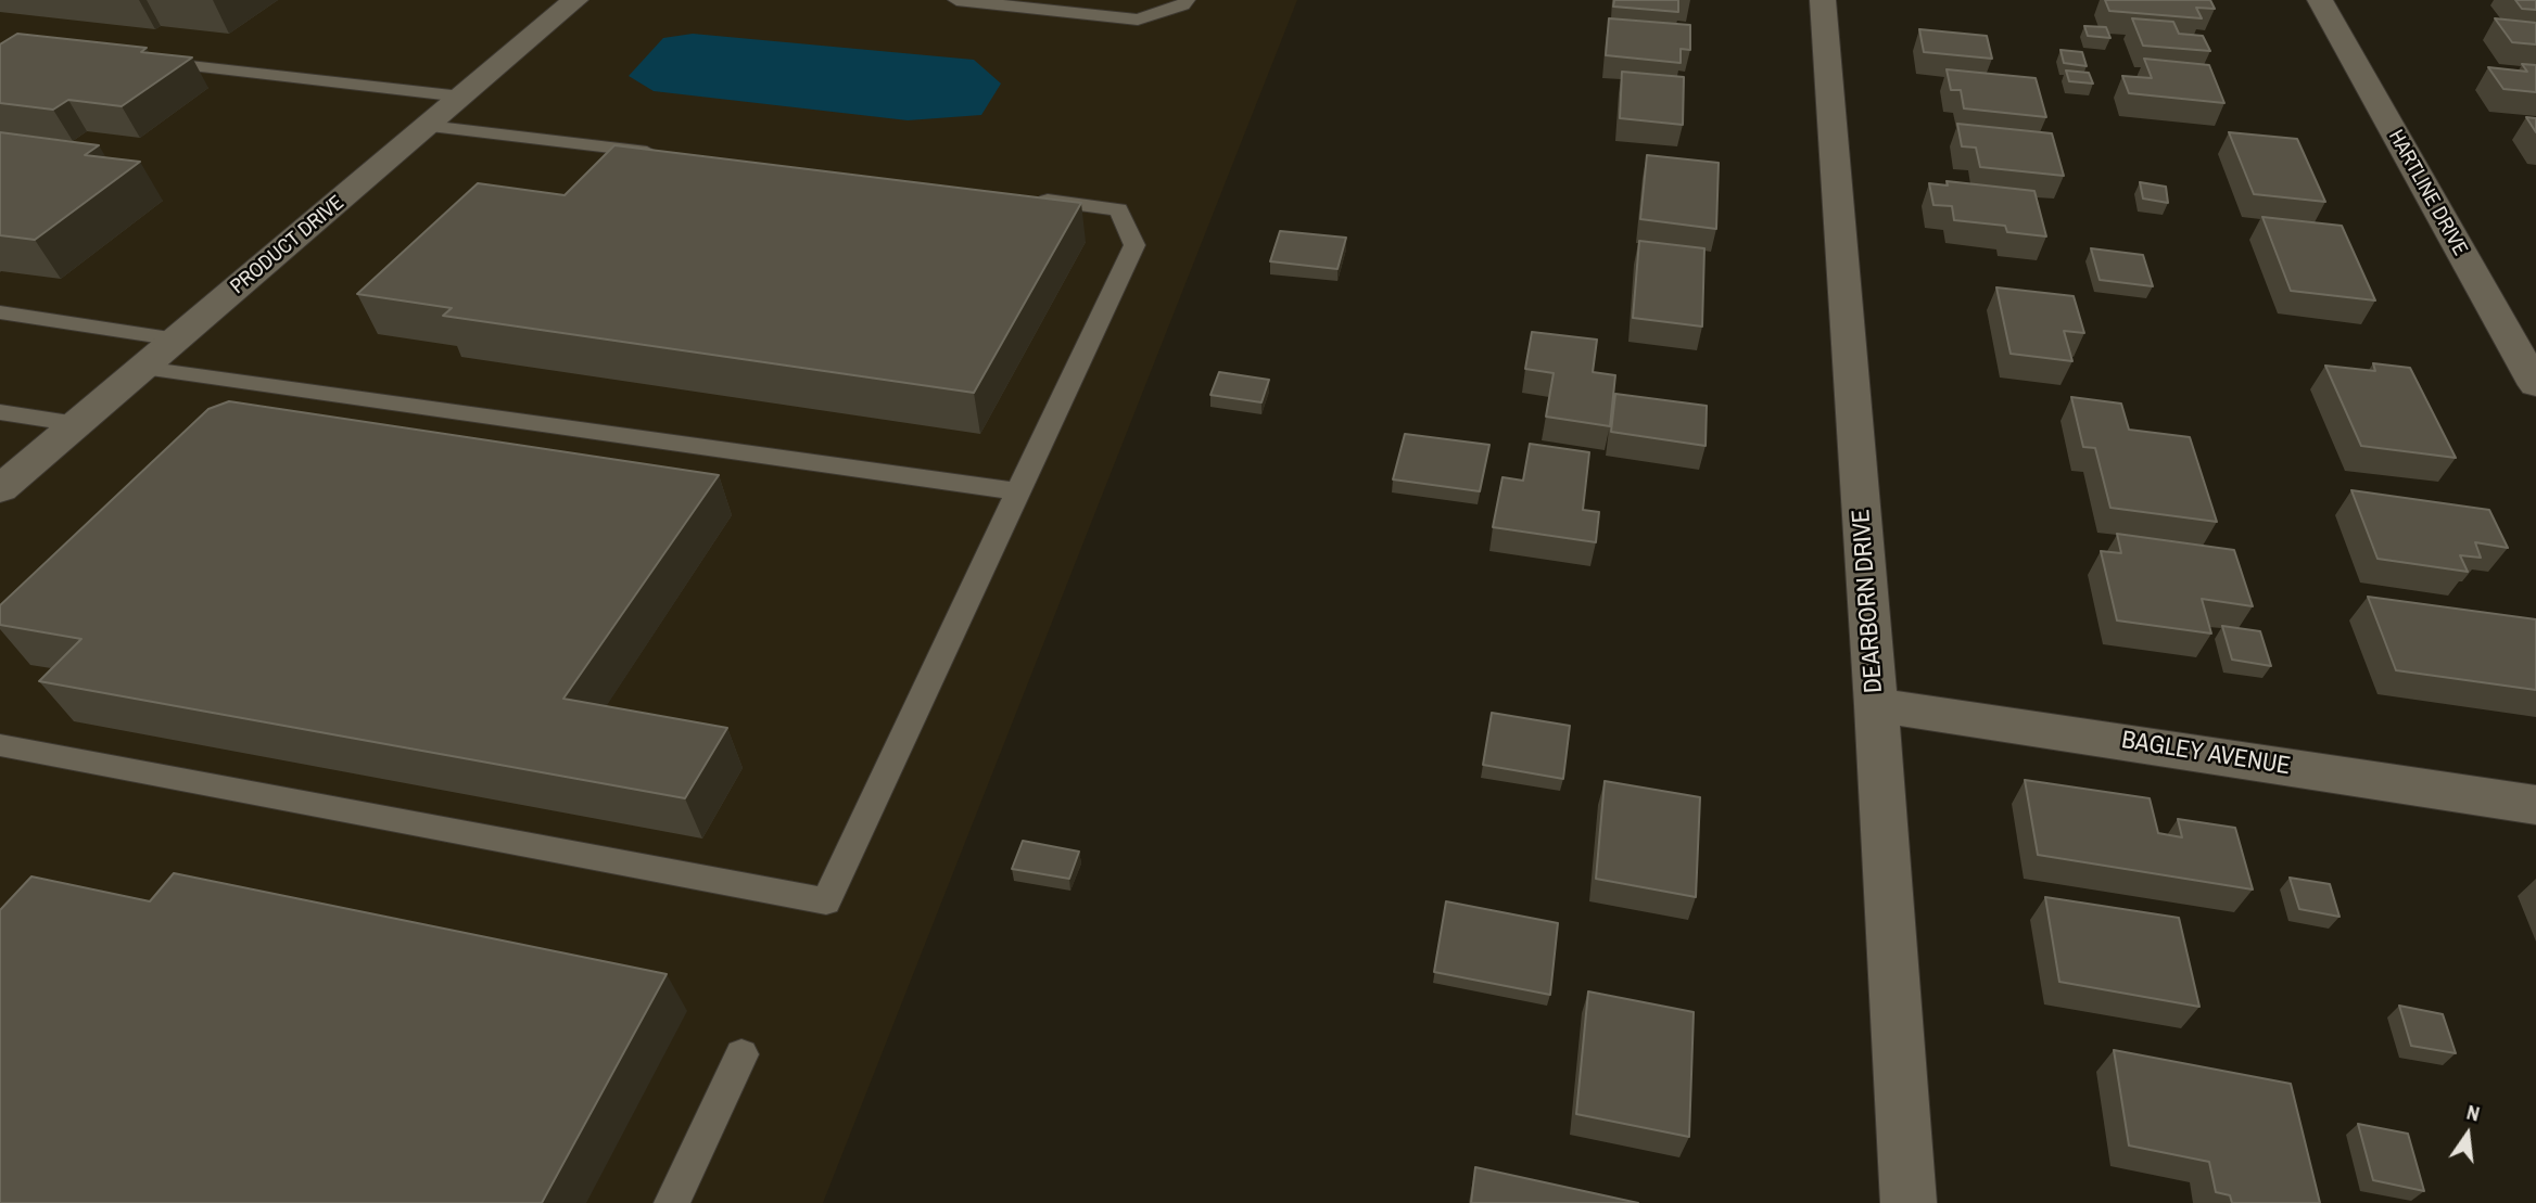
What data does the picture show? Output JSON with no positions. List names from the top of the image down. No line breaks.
{"streets":{"street":["HARTLINE DRIVE","PRODUCT DRIVE","DEARBORN DRIVE","BAGLEY AVENUE"]},"crossings":[["DEARBORN DRIVE","BAGLEY AVENUE"]],"north":"top"}
